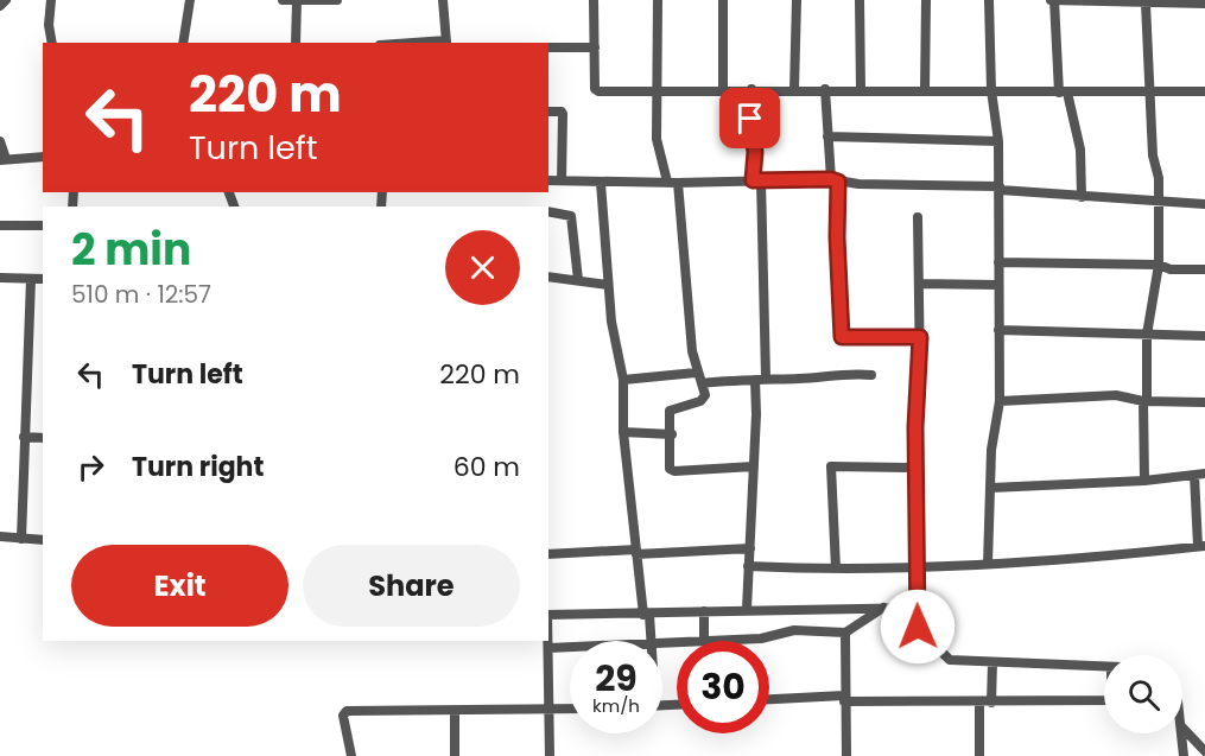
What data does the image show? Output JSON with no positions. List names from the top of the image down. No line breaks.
{"page":{"turn":["220 m","Turn left"],"heading":["2 min","510 m · 12:57"],"list":[{"name":"Turn left","value":"220 m"},{"name":"Turn right","value":"60 m"}],"buttons":["Exit","Share"],"speed":"29 km/h","limit":"30"}}
